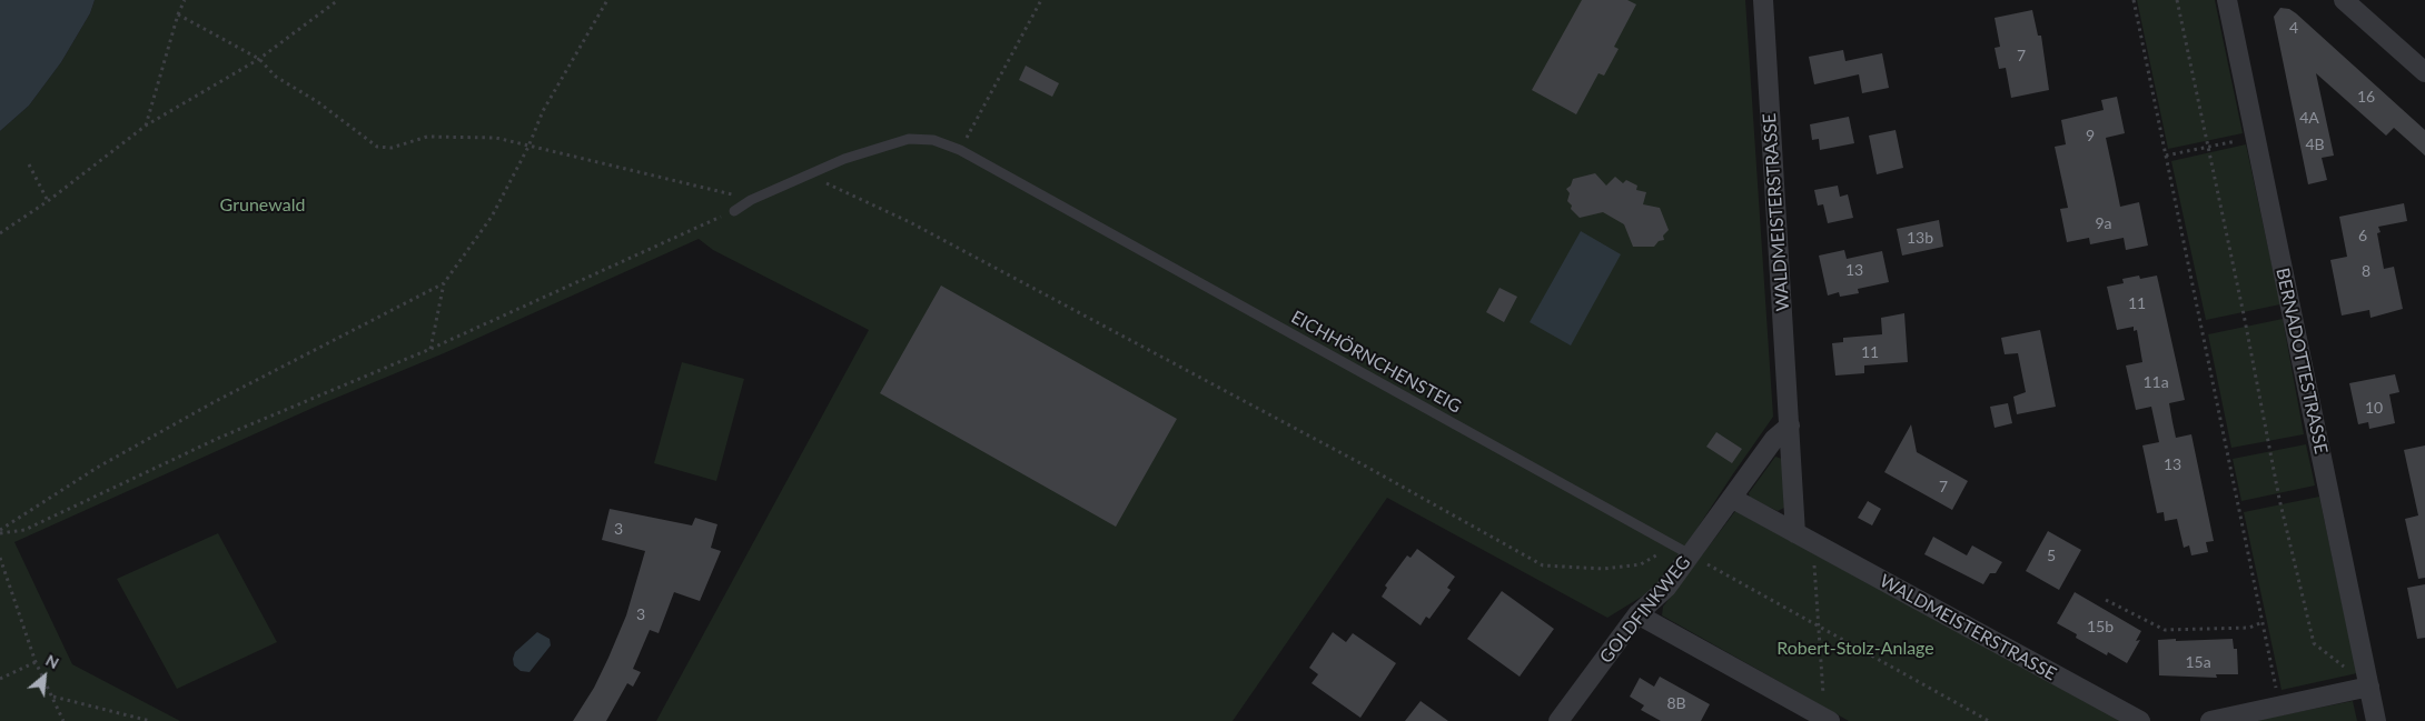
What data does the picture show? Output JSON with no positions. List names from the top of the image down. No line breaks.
{"streets":{"street":["WALDMEISTERSTRASSE","BERNADOTTESTRASSE","GOLDFINKWEG"],"lane":["EICHHÖRNCHENSTEIG"]},"crossings":[["WALDMEISTERSTRASSE","GOLDFINKWEG"],["EICHHÖRNCHENSTEIG","GOLDFINKWEG"]],"parks":["Grunewald","Robert-Stolz-Anlage"],"house_numbers":["4","7","16","4A","9","4B","9a","6","13b","13","8","11","11","11a","10","13","7","3","5","3","15b","15a","8B"],"north":"top right"}
